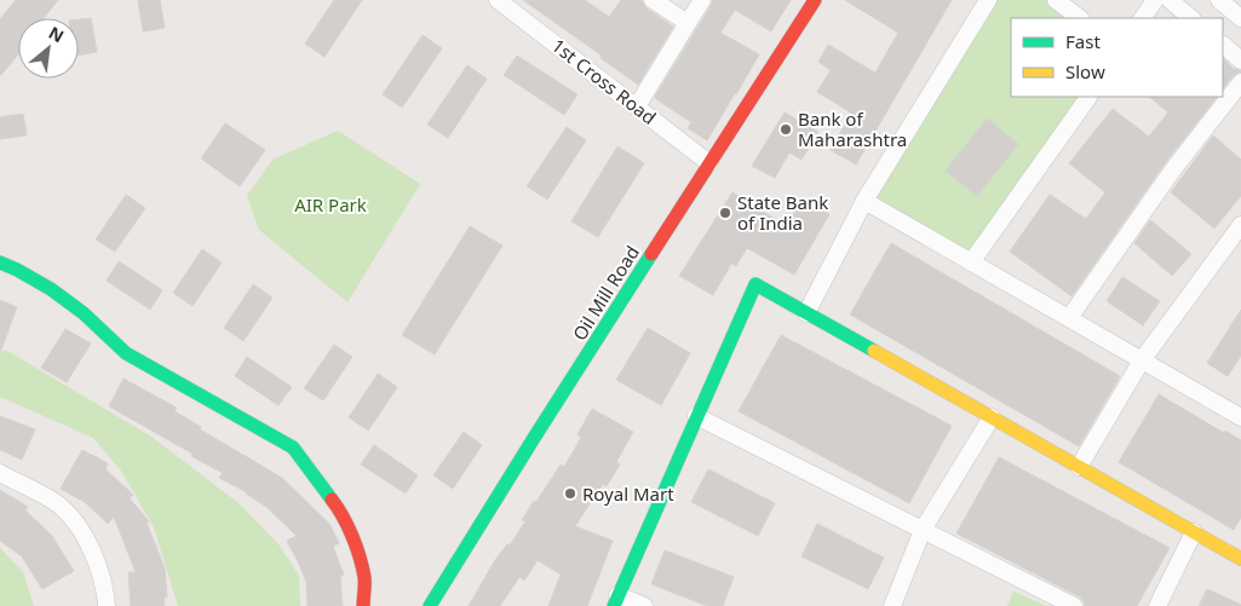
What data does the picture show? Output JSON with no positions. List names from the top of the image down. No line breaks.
{"streets":{"street":["1st Cross Road","Oil Mill Road"]},"crossings":[["1st Cross Road","Oil Mill Road"]],"parks":["AIR Park"],"places":["Bank of Maharashtra","State Bank of India","Royal Mart"],"legend":["Fast","Slow"],"north":"top right"}
